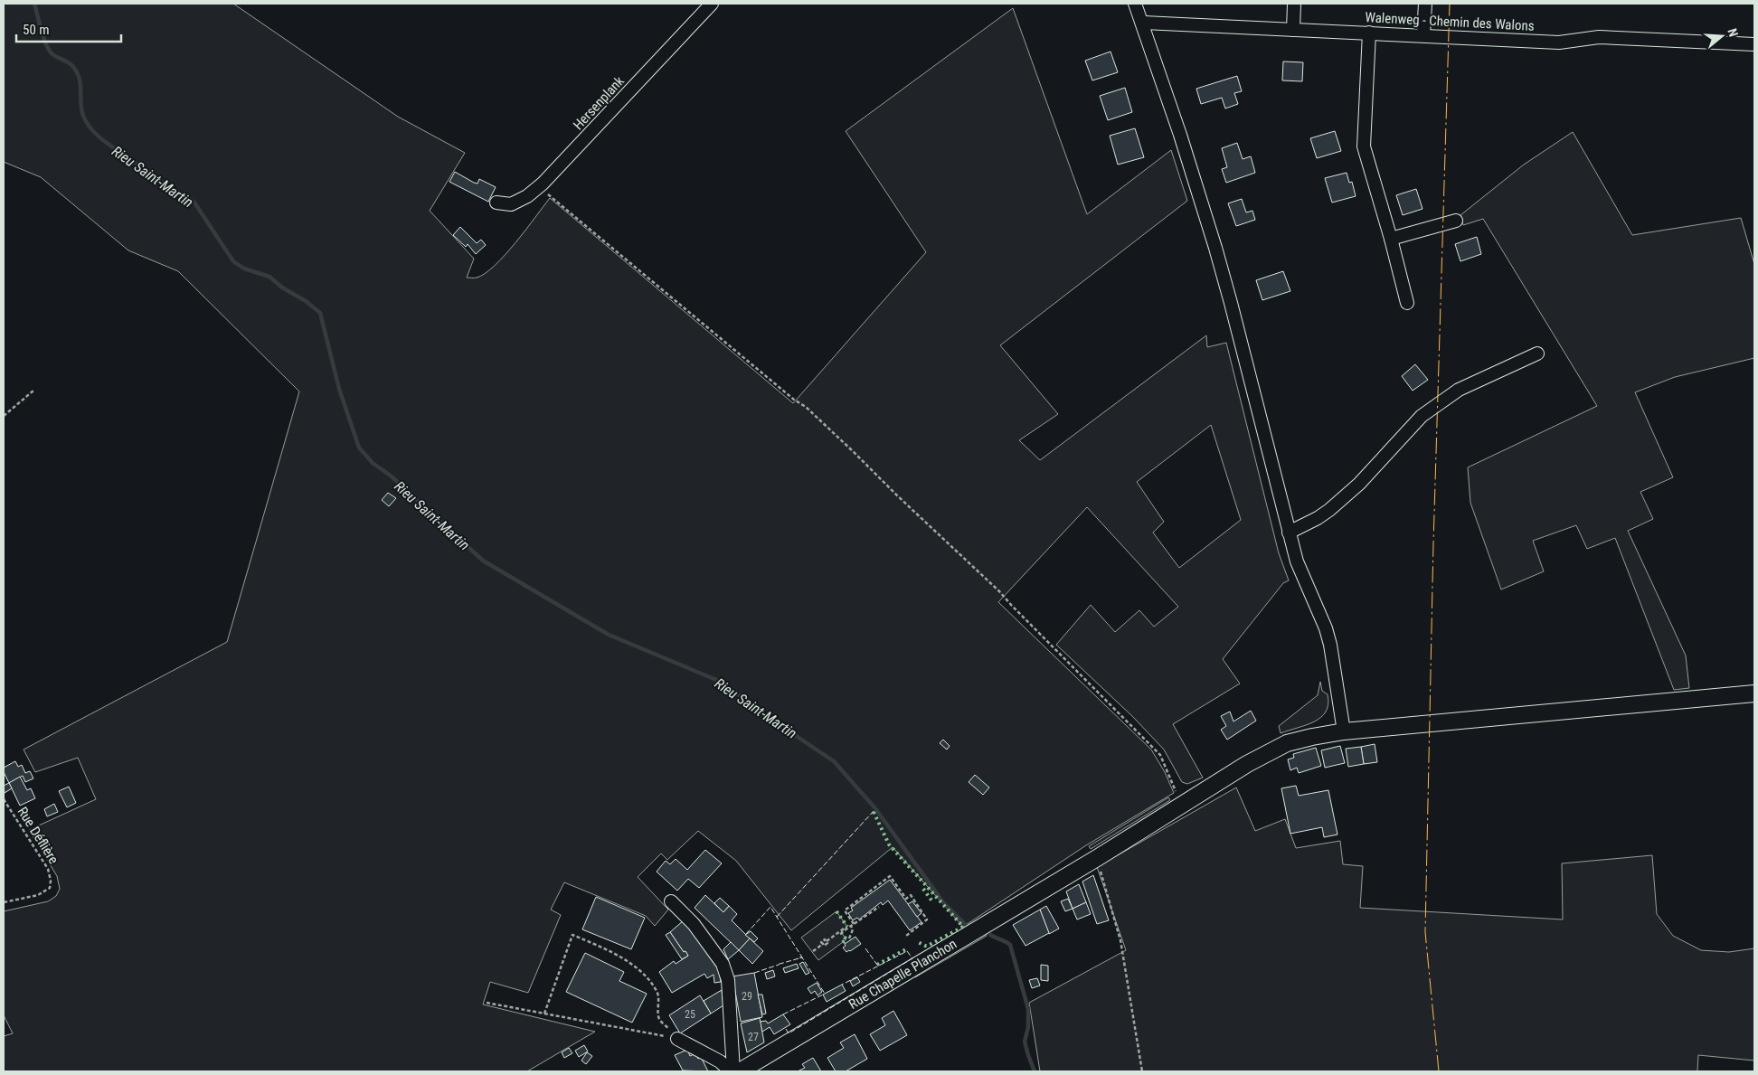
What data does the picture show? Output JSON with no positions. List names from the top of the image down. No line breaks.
{"streets":{"street":["Walenweg - Chemin des Walons","Hersenplank","Rue Chapelle Planchon"],"path":["Rue Déflière"]},"water":["Rieu Saint-Martin"],"house_numbers":["29","25","27"],"scale_bar":"50 m","north":"right"}
